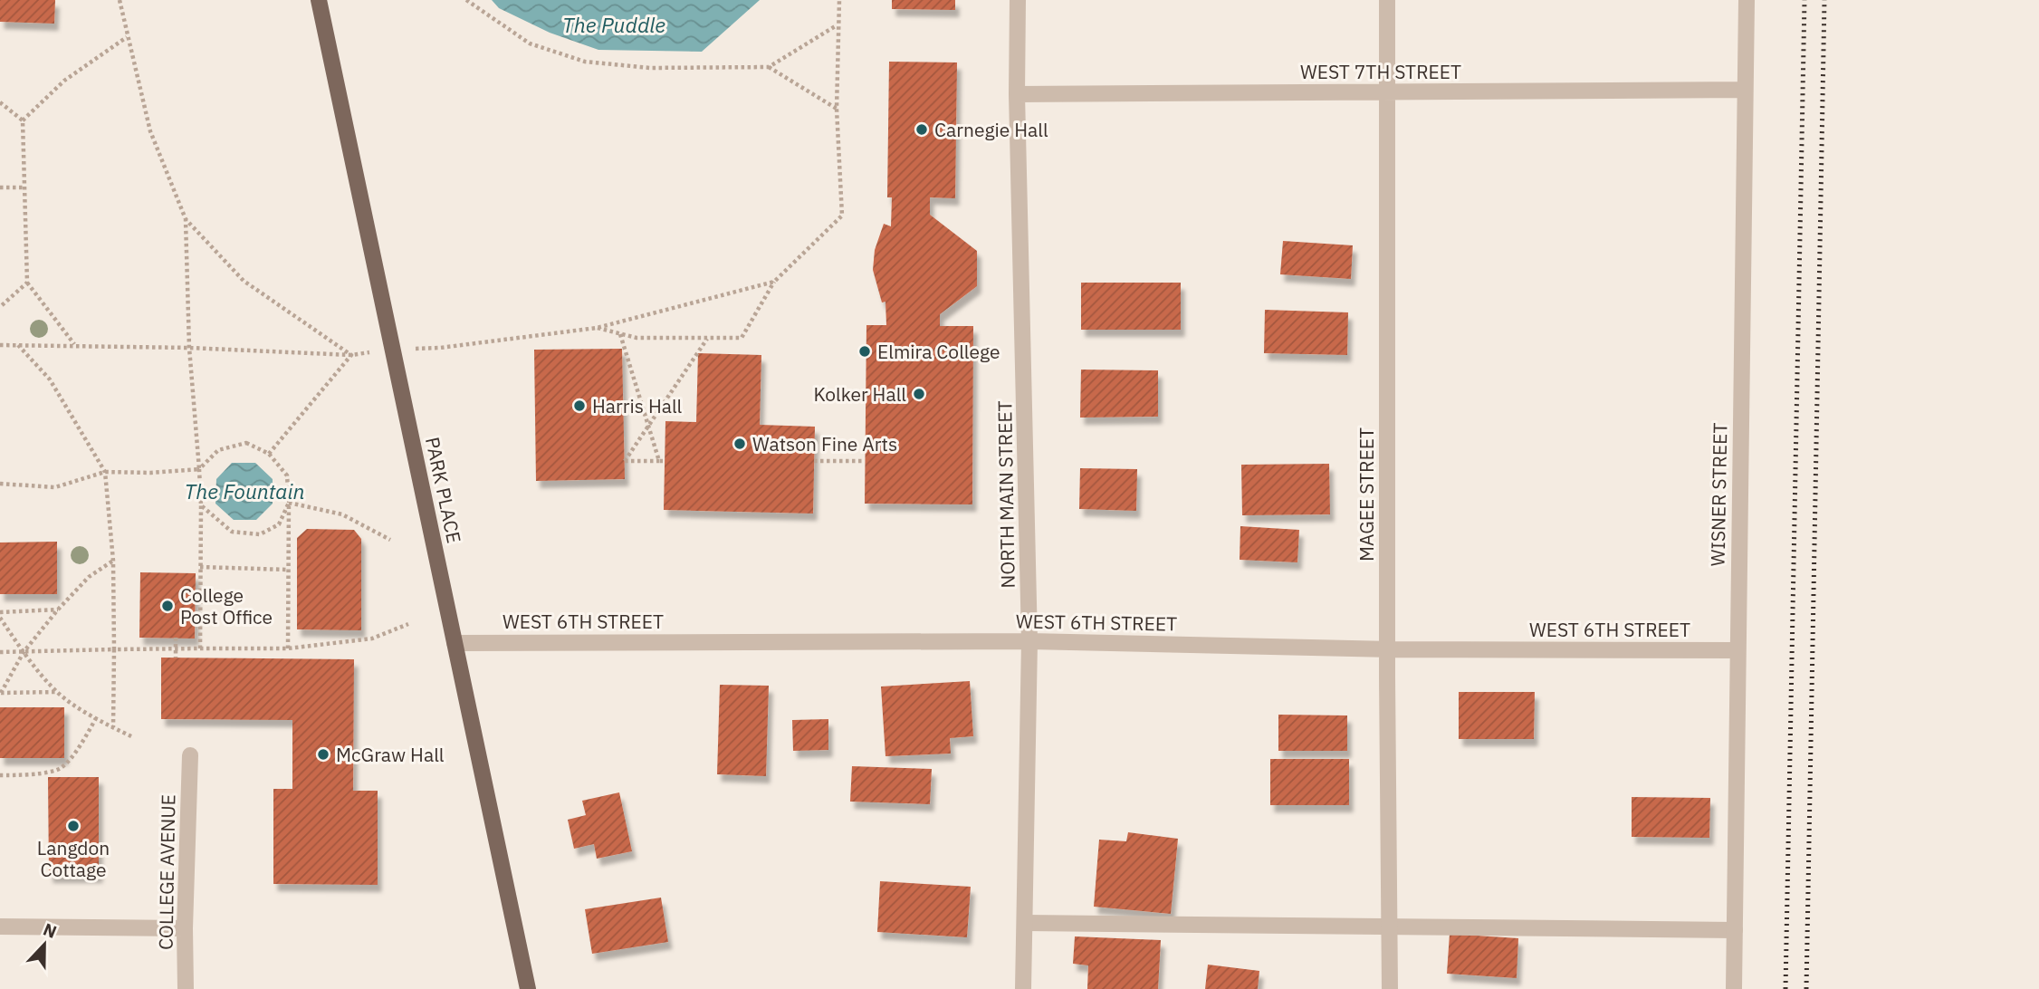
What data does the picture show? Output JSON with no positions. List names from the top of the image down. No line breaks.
{"streets":{"main road":["PARK PLACE"],"street":["WEST 7TH STREET","NORTH MAIN STREET","MAGEE STREET","WISNER STREET","WEST 6TH STREET","COLLEGE AVENUE"]},"crossings":[["WEST 7TH STREET","NORTH MAIN STREET"],["WEST 7TH STREET","MAGEE STREET"],["WEST 7TH STREET","WISNER STREET"],["PARK PLACE","WEST 6TH STREET"],["NORTH MAIN STREET","WEST 6TH STREET"],["MAGEE STREET","WEST 6TH STREET"],["WISNER STREET","WEST 6TH STREET"]],"water":["The Puddle","The Fountain"],"places":["Carnegie Hall","Elmira College","Kolker Hall","Harris Hall","Watson Fine Arts","College Post Office","McGraw Hall","Langdon Cottage"],"north":"top"}
